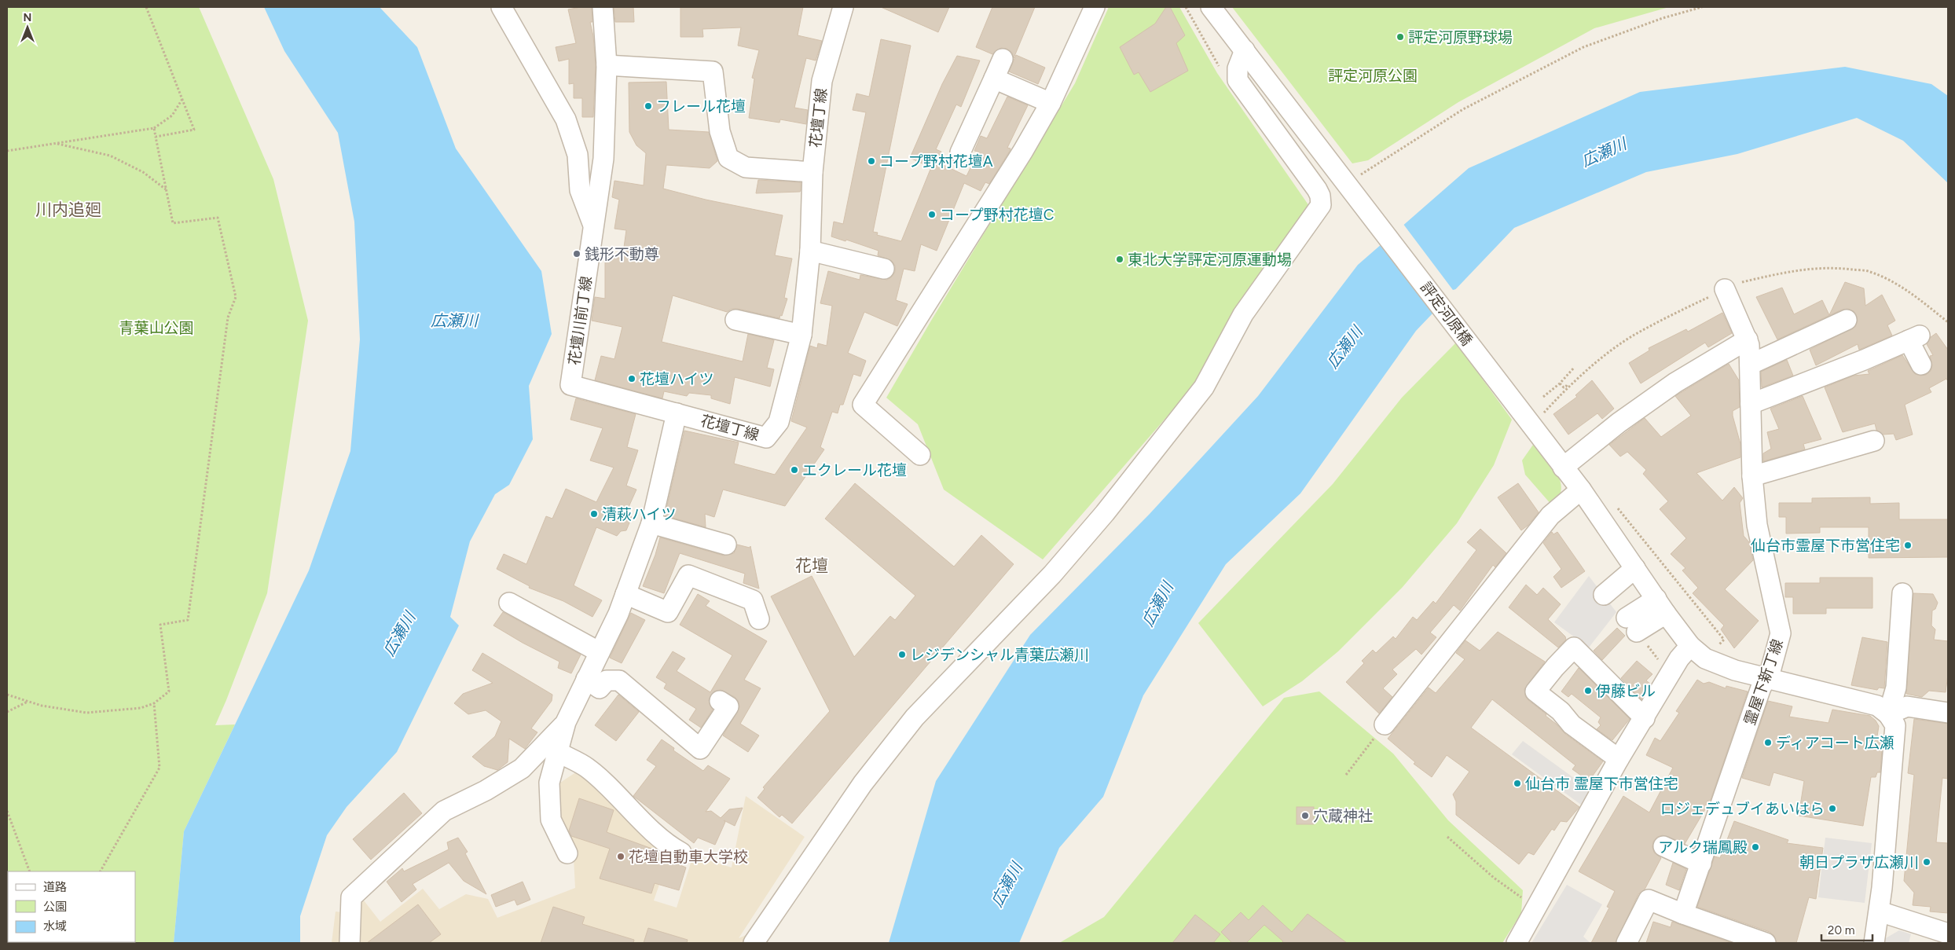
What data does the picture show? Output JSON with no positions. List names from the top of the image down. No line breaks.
{"streets":{"street":["花壇丁線","評定河原橋","花壇川前丁線","霊屋下新丁線"]},"crossings":[["花壇丁線","花壇川前丁線"],["評定河原橋","霊屋下新丁線"]],"districts":["川内追廻","花壇"],"water":["広瀬川"],"parks":["評定河原公園","青葉山公園"],"places":["評定河原野球場","フレール花壇","コープ野村花壇A","コープ野村花壇C","銭形不動尊","東北大学評定河原運動場","花壇ハイツ","エクレール花壇","清萩ハイツ","仙台市霊屋下市営住宅","レジデンシャル青葉広瀬川","伊藤ビル","ディアコート広瀬","仙台市 霊屋下市営住宅","ロジェデュブイあいはら","穴蔵神社","アルク瑞鳳殿","花壇自動車大学校","朝日プラザ広瀬川"],"legend":["道路","公園","水域"],"scale_bar":"20 m","north":"top"}
